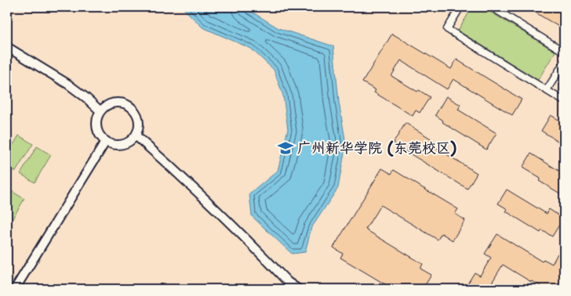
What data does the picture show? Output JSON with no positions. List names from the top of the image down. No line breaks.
{"places":{"school or university":["广州新华学院 (东莞校区)"]}}
